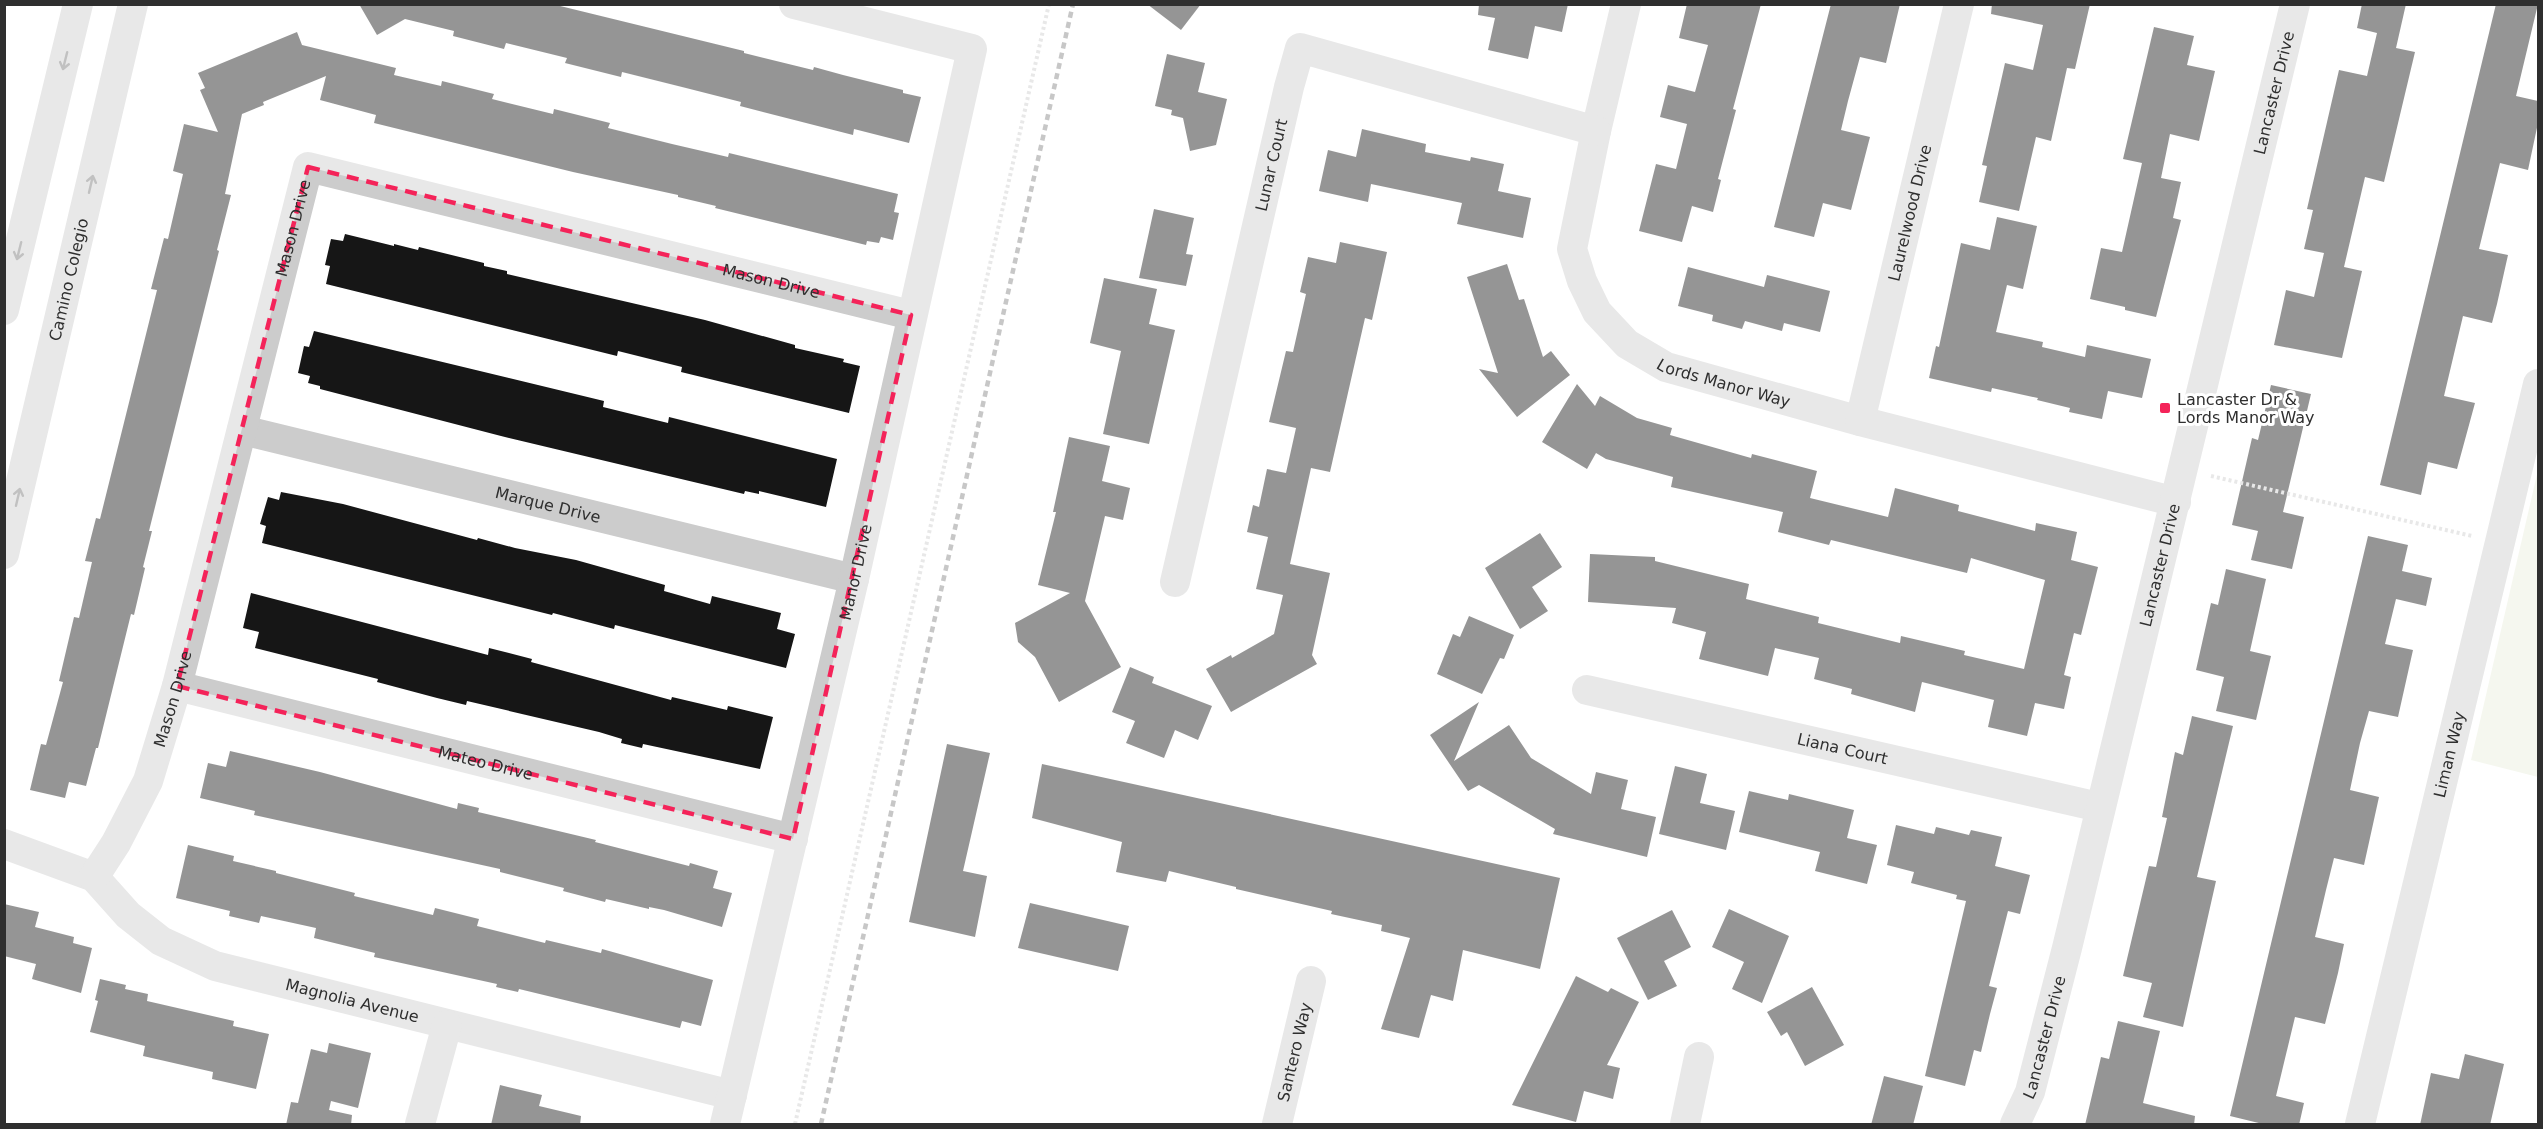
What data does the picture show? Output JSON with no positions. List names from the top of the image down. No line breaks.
{"streets":{"street":["Lancaster Drive","Lunar Court","Laurelwood Drive","Mason Drive","Camino Colegio","Lords Manor Way","Marque Drive","Manor Drive","Liana Court","Liman Way","Mateo Drive","Magnolia Avenue","Santero Way"]},"crossings":[["Lancaster Drive","Lords Manor Way"],["Lancaster Drive","Liana Court"],["Lunar Court","Lords Manor Way"],["Laurelwood Drive","Lords Manor Way"],["Mason Drive","Marque Drive"],["Mason Drive","Manor Drive"],["Mason Drive","Mateo Drive"],["Mason Drive","Magnolia Avenue"],["Marque Drive","Manor Drive"],["Manor Drive","Mateo Drive"],["Manor Drive","Magnolia Avenue"]],"places":{"transit":["Lancaster Dr & Lords Manor Way"]}}
